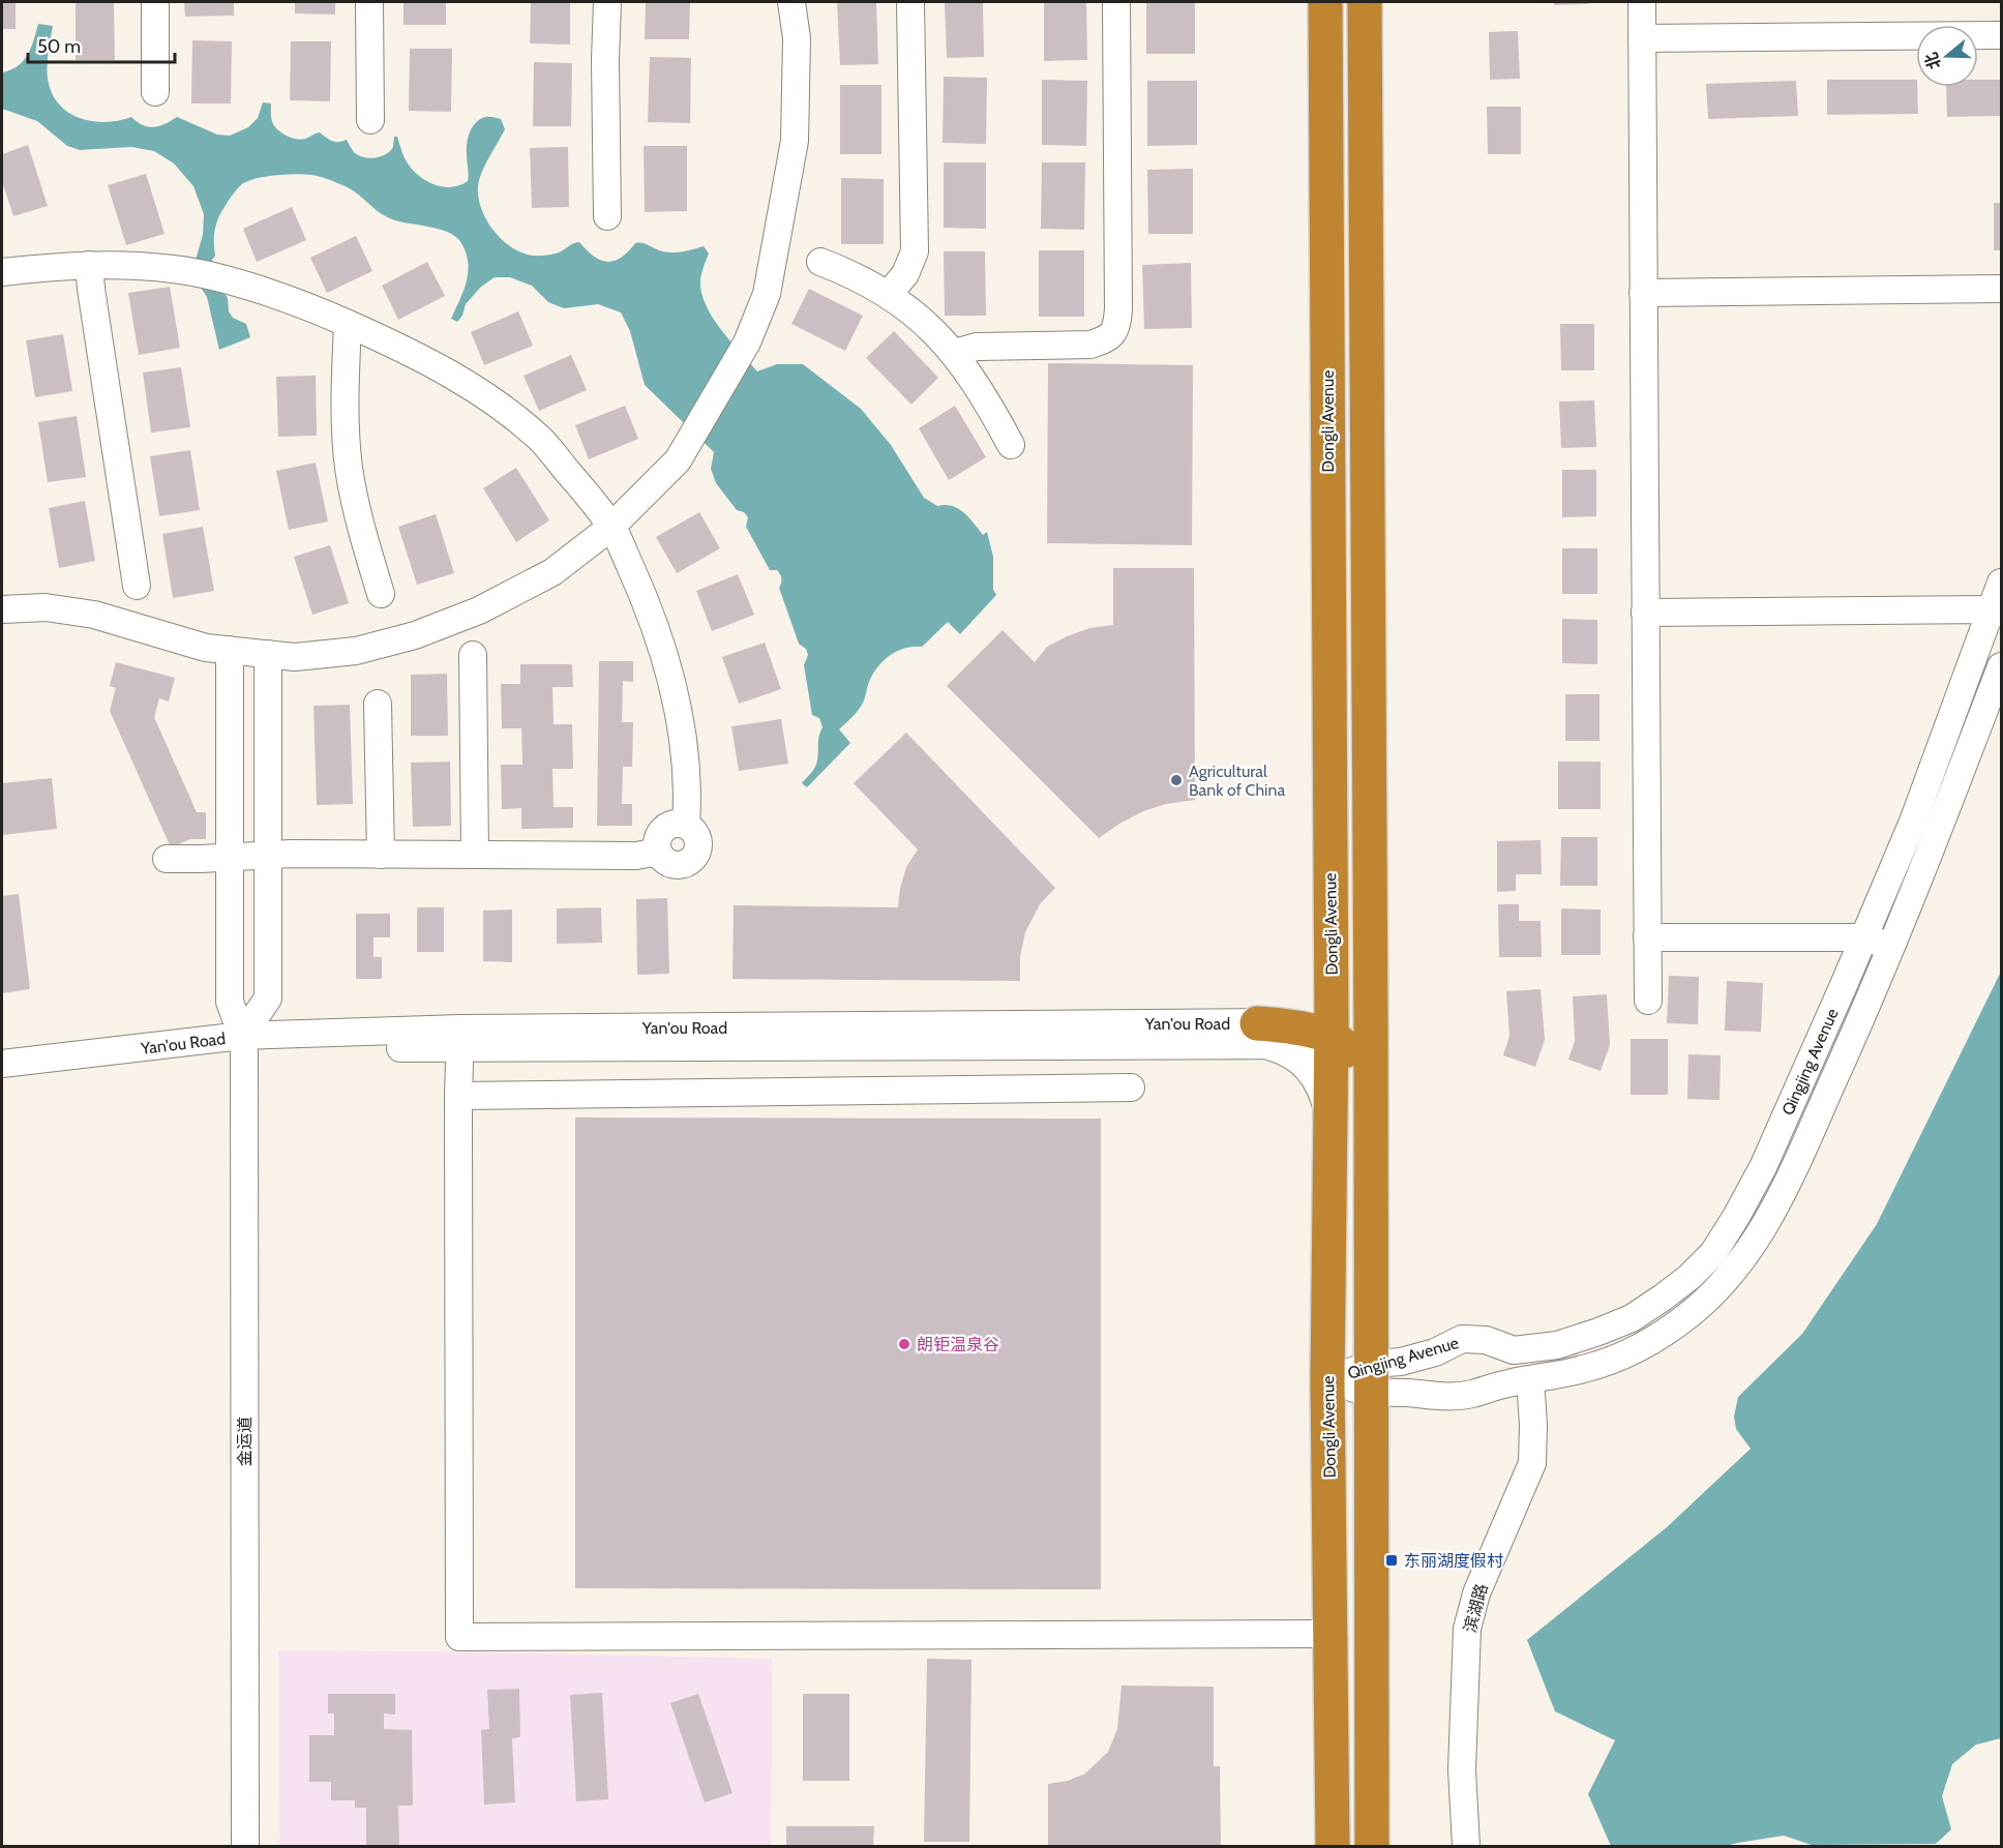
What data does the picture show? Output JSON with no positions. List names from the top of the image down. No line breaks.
{"streets":{"highway":["Dongli Avenue"],"street":["Yan'ou Road","Qingjing Avenue","金运道","滨湖路"]},"crossings":[["Dongli Avenue","Yan'ou Road"],["Dongli Avenue","Qingjing Avenue"],["Yan'ou Road","金运道"],["Qingjing Avenue","滨湖路"]],"places":{"other":["Agricultural Bank of China","朗钜温泉谷"],"transit":["东丽湖度假村"]},"scale_bar":"50 m","north":"left"}
